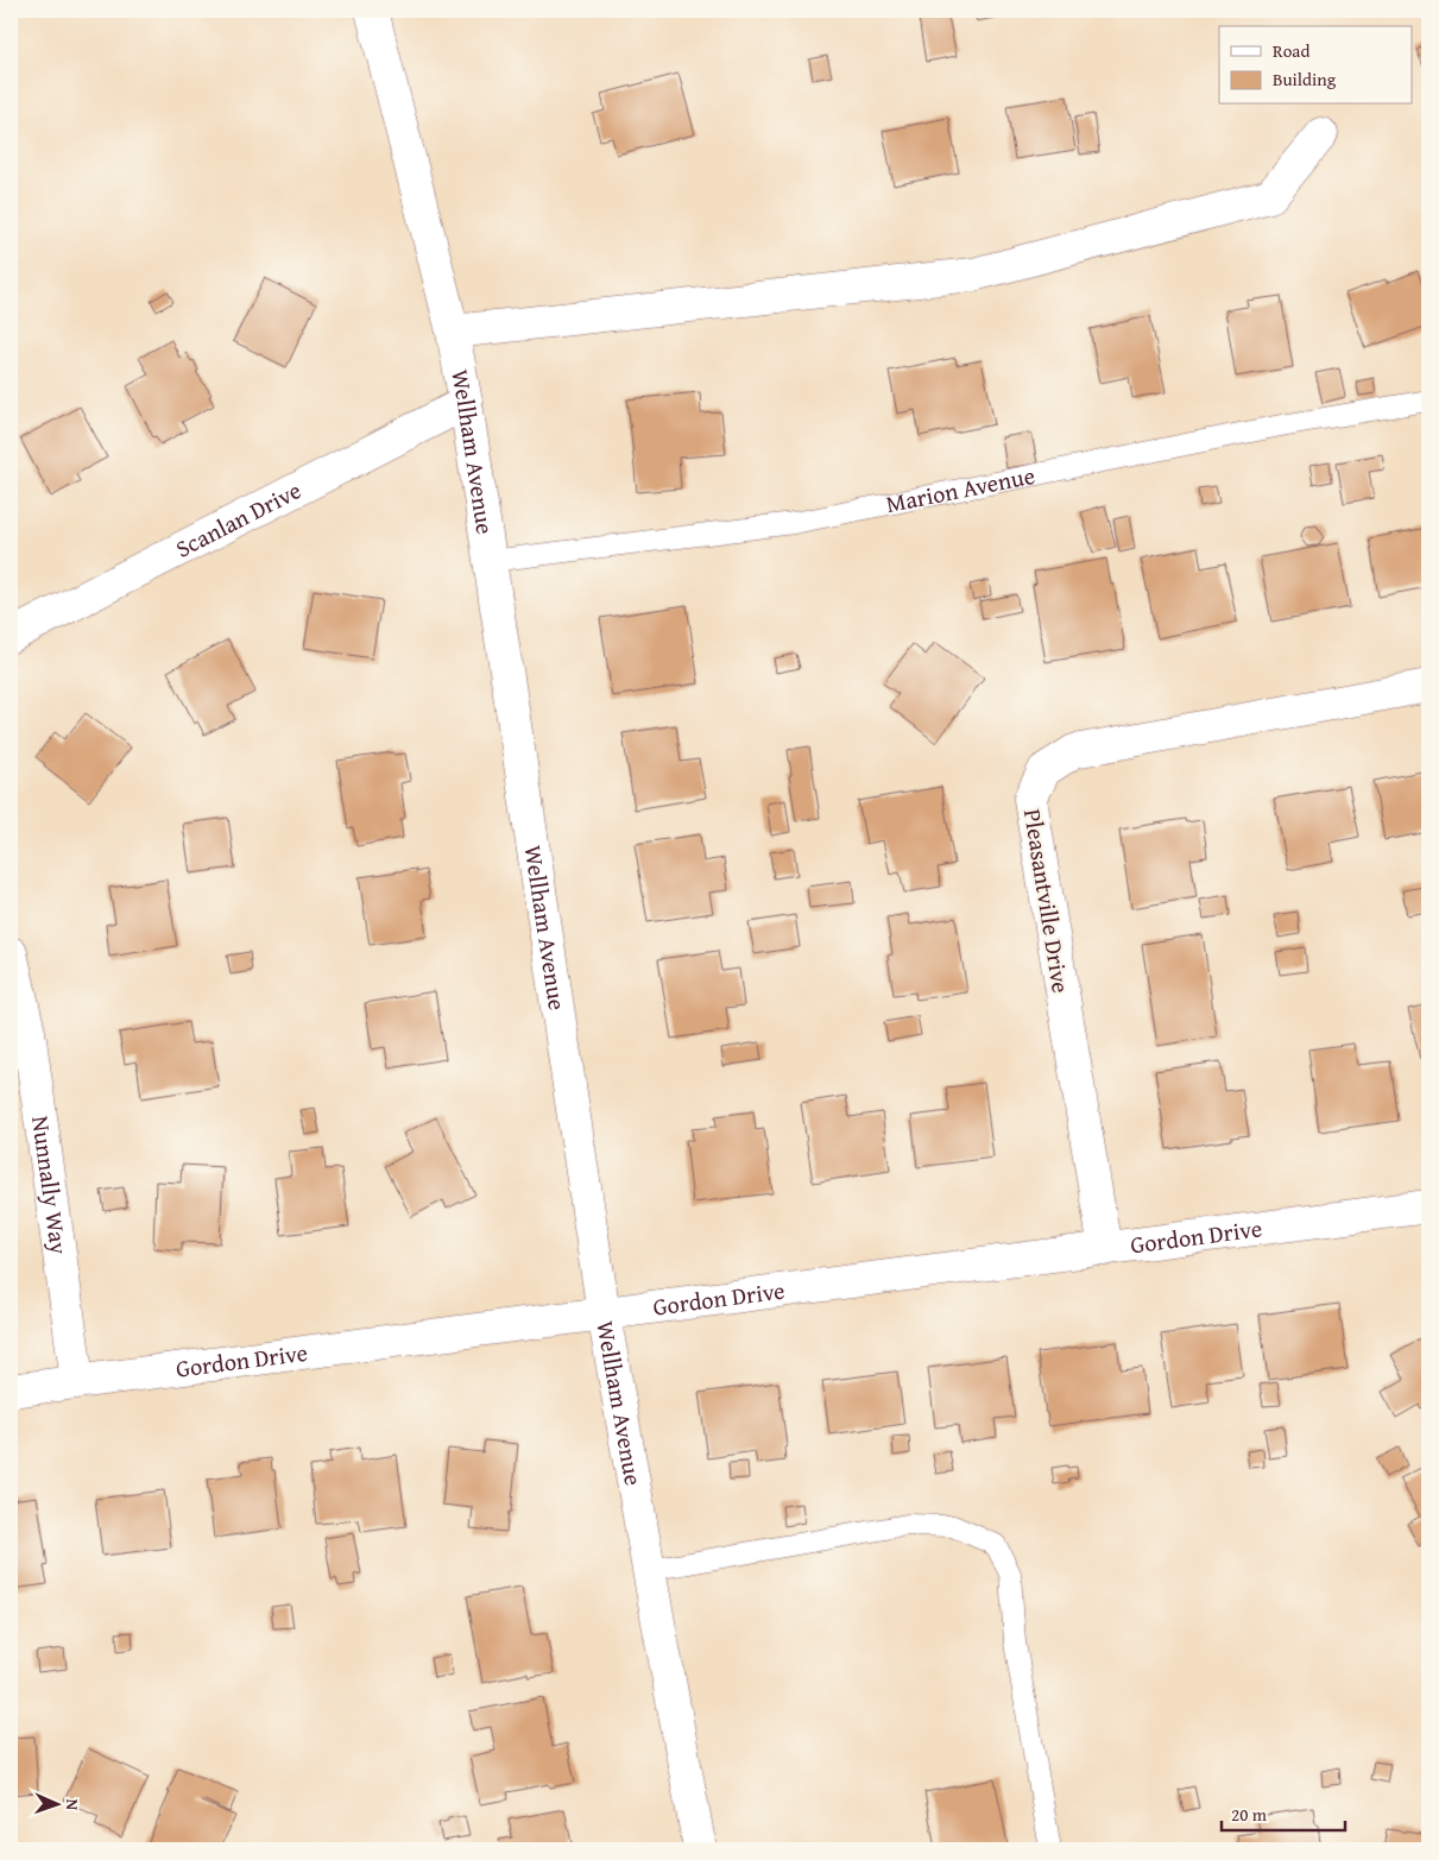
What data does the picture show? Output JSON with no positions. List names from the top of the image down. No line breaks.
{"streets":{"street":["Wellham Avenue","Scanlan Drive","Pleasantville Drive","Nunnally Way","Gordon Drive"],"lane":["Marion Avenue"]},"crossings":[["Wellham Avenue","Marion Avenue"],["Wellham Avenue","Scanlan Drive"],["Wellham Avenue","Gordon Drive"],["Pleasantville Drive","Gordon Drive"],["Nunnally Way","Gordon Drive"]],"legend":["Road","Building"],"scale_bar":"20 m","north":"right"}
